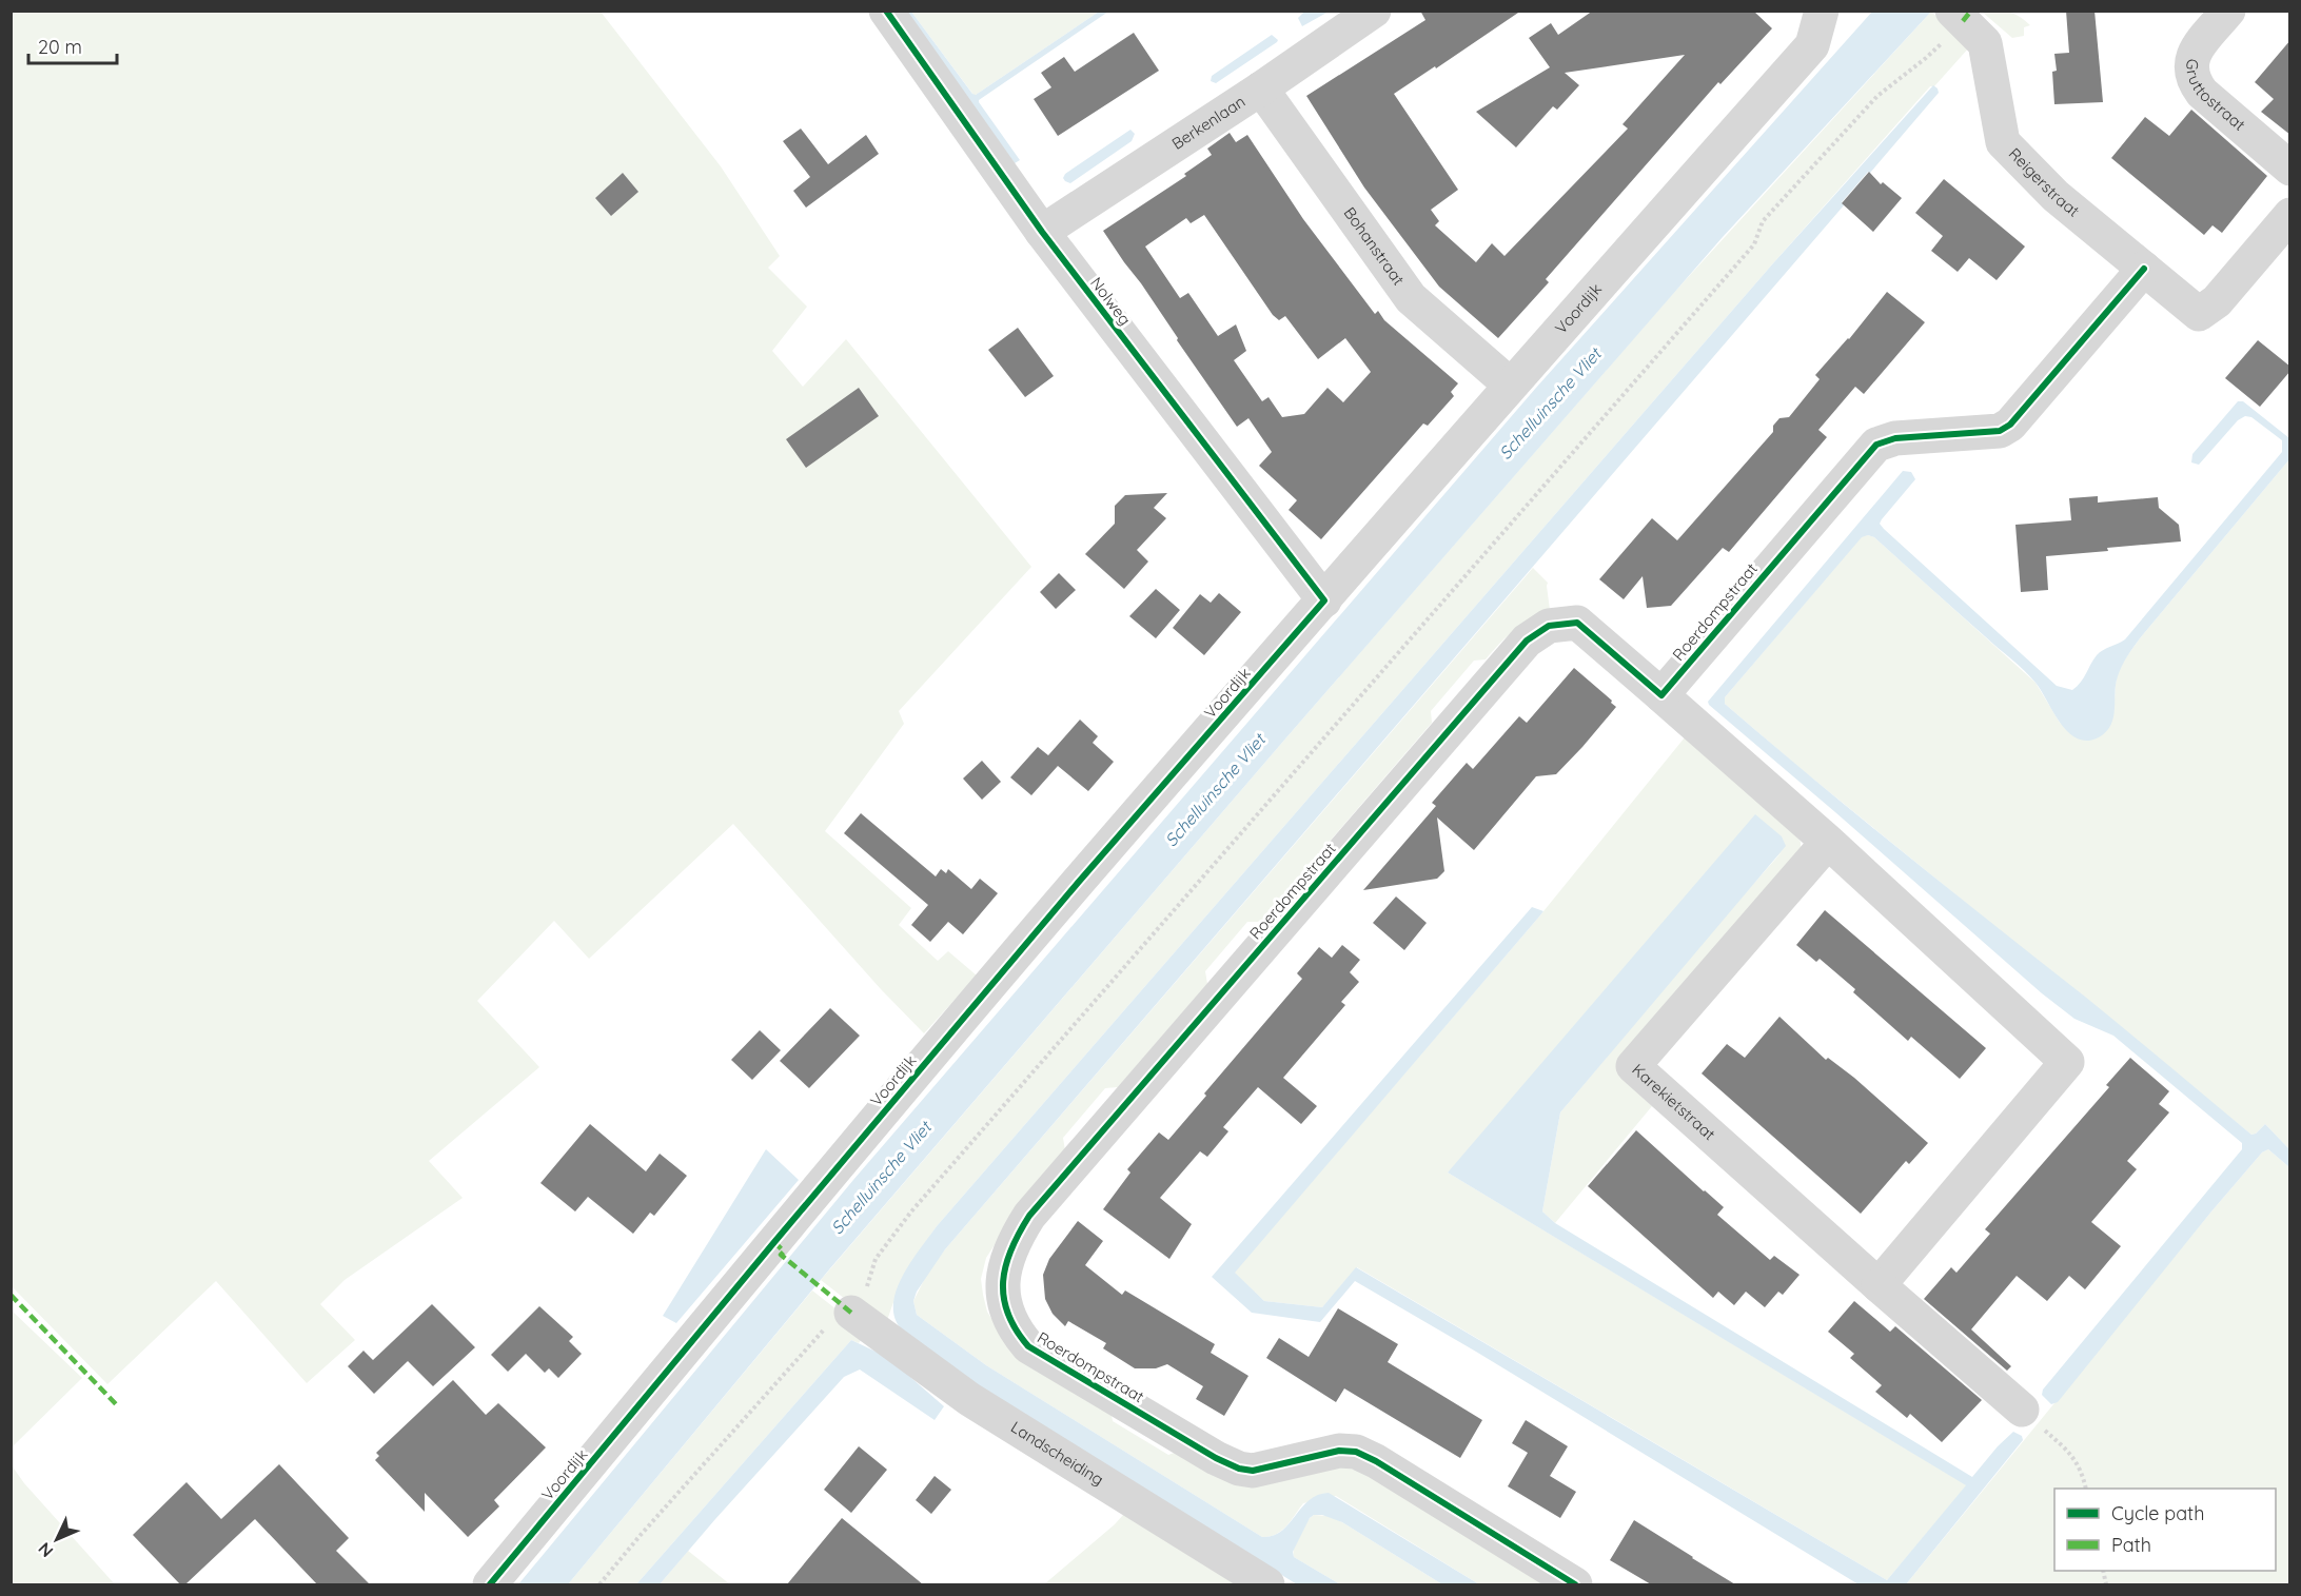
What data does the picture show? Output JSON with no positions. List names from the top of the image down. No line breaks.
{"streets":{"street":["Gruttostraat","Berkenlaan","Reigerstraat","Bohanstraat","Nolweg","Voordijk","Roerdompstraat","Karekietstraat","Landscheiding"]},"crossings":[["Berkenlaan","Bohanstraat"],["Berkenlaan","Nolweg"],["Reigerstraat","Roerdompstraat"],["Bohanstraat","Voordijk"],["Nolweg","Voordijk"]],"water":["Schelluinsche Vliet"],"legend":["Cycle path","Path"],"scale_bar":"20 m","north":"bottom left"}
